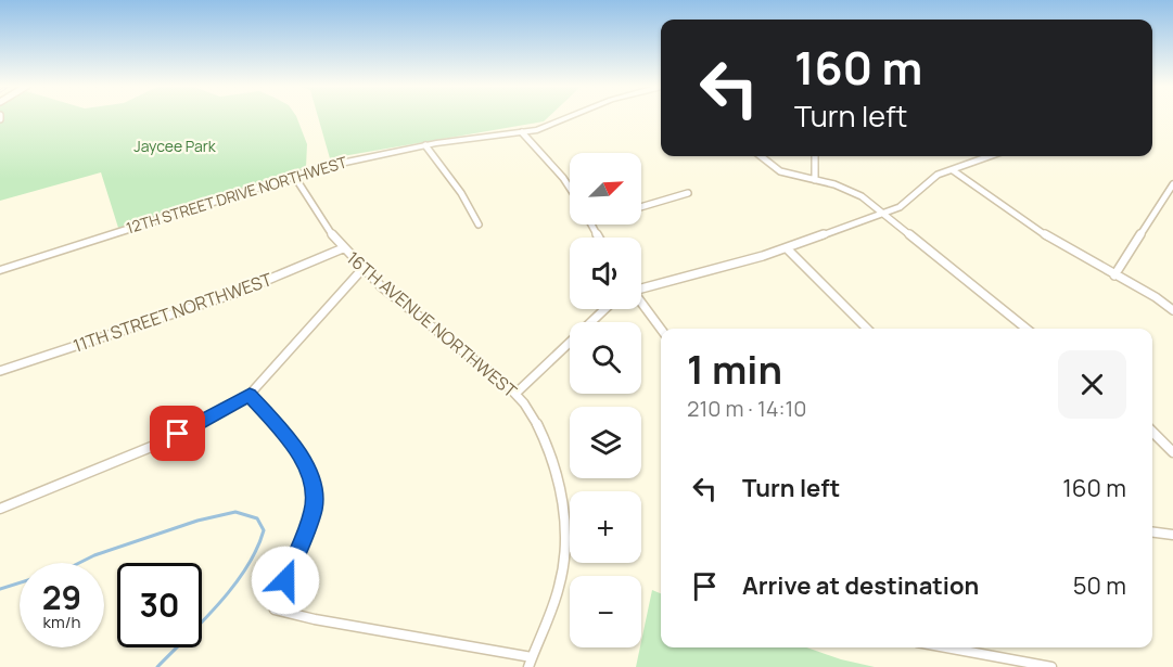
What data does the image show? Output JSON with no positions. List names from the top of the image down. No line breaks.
{"streets":{"street":["12TH STREET DRIVE NORTHWEST","11TH STREET NORTHWEST","16TH AVENUE NORTHWEST"]},"crossings":[["12TH STREET DRIVE NORTHWEST","16TH AVENUE NORTHWEST"],["11TH STREET NORTHWEST","16TH AVENUE NORTHWEST"]],"parks":["Jaycee Park"],"north":"top right","page":{"turn":["160 m","Turn left"],"map_buttons":["+","−"],"heading":["1 min","210 m · 14:10"],"list":[{"name":"Turn left","value":"160 m"},{"name":"Arrive at destination","value":"50 m"}],"speed":"29 km/h","limit":"30"}}
